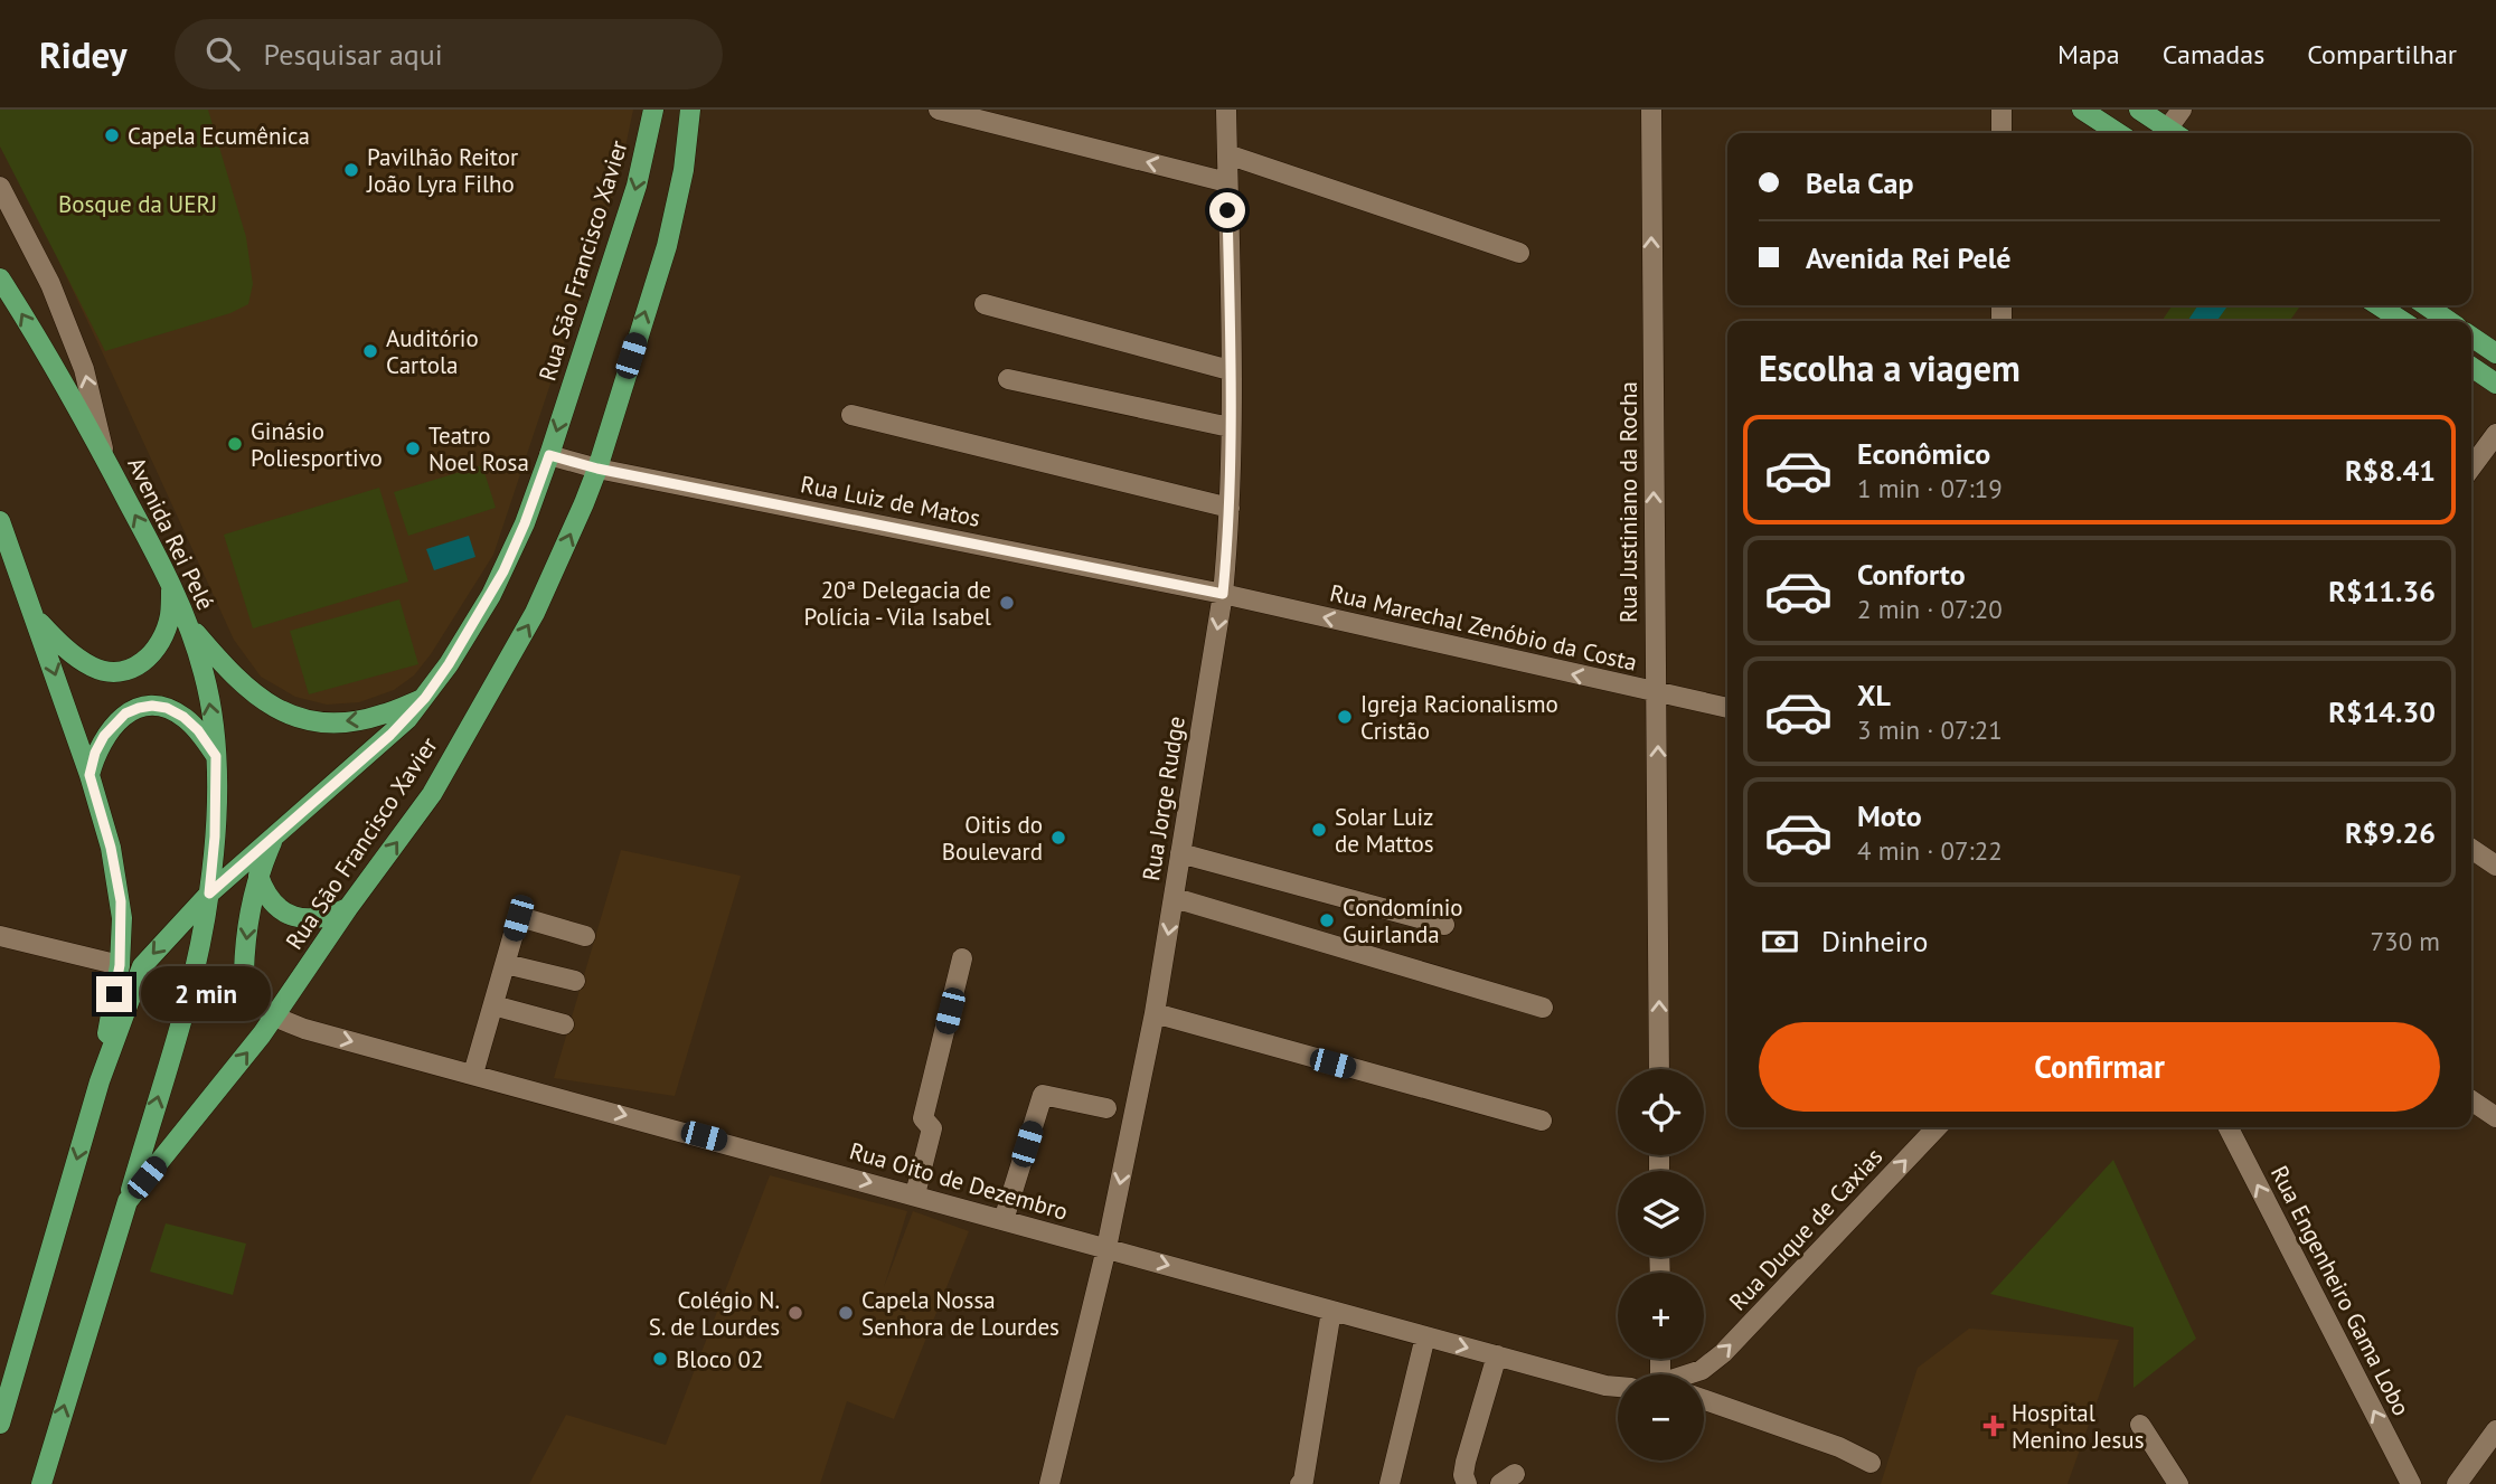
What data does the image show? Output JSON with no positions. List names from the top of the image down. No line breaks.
{"streets":{"main road":["Rua São Francisco Xavier","Avenida Rei Pelé"],"street":["Rua Luiz de Matos","Rua Justiniano da Rocha","Rua Marechal Zenóbio da Costa","Rua Jorge Rudge","Rua Oito de Dezembro","Rua Duque de Caxias","Rua Engenheiro Gama Lobo"]},"crossings":[["Rua São Francisco Xavier","Rua Luiz de Matos"],["Rua São Francisco Xavier","Avenida Rei Pelé"],["Rua São Francisco Xavier","Rua Oito de Dezembro"],["Rua Luiz de Matos","Rua Marechal Zenóbio da Costa"],["Rua Luiz de Matos","Rua Jorge Rudge"],["Rua Justiniano da Rocha","Rua Marechal Zenóbio da Costa"],["Rua Marechal Zenóbio da Costa","Rua Jorge Rudge"],["Rua Jorge Rudge","Rua Oito de Dezembro"]],"one_way":["Rua Justiniano da Rocha","Rua Marechal Zenóbio da Costa","Rua Jorge Rudge","Rua Oito de Dezembro","Rua Duque de Caxias","Rua Engenheiro Gama Lobo"],"parks":["Bosque da UERJ"],"places":{"other":["Capela Ecumênica","Pavilhão Reitor João Lyra Filho","Auditório Cartola","Ginásio Poliesportivo","Teatro Noel Rosa","20ª Delegacia de Polícia - Vila Isabel","Igreja Racionalismo Cristão","Solar Luiz de Mattos","Oitis do Boulevard","Condomínio Guirlanda","Colégio N. S. de Lourdes","Capela Nossa Senhora de Lourdes","Bloco 02"],"health":["Hospital Menino Jesus"]},"page":{"header":"Ridey","search":"Pesquisar aqui","nav":["Mapa","Camadas","Compartilhar"],"banner":["Bela Cap","Avenida Rei Pelé"],"heading":"Escolha a viagem","list":[{"name":"Econômico","note":"1 min · 07:19","value":"R$8.41"},{"name":"Conforto","note":"2 min · 07:20","value":"R$11.36"},{"name":"XL","note":"3 min · 07:21","value":"R$14.30"},{"name":"Moto","note":"4 min · 07:22","value":"R$9.26"}],"pay":["Dinheiro","730 m"],"bubble":"2 min","buttons":"Confirmar","map_buttons":["+","−"]}}
